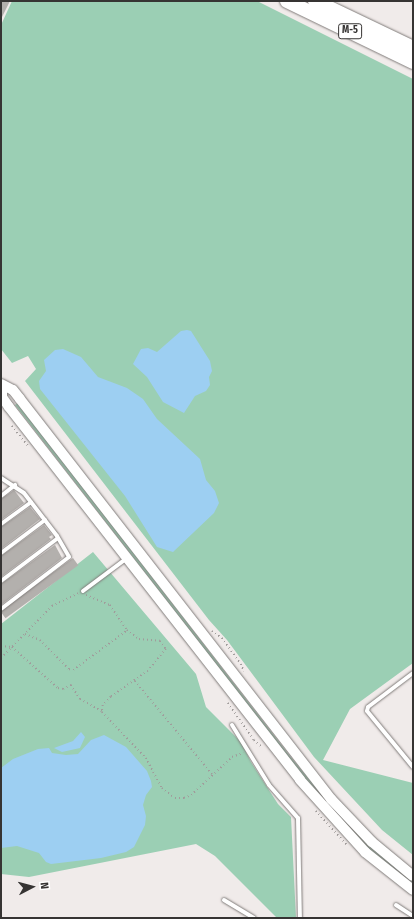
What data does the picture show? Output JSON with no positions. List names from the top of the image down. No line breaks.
{"streets":{"highway":["М-5"]},"north":"right"}
